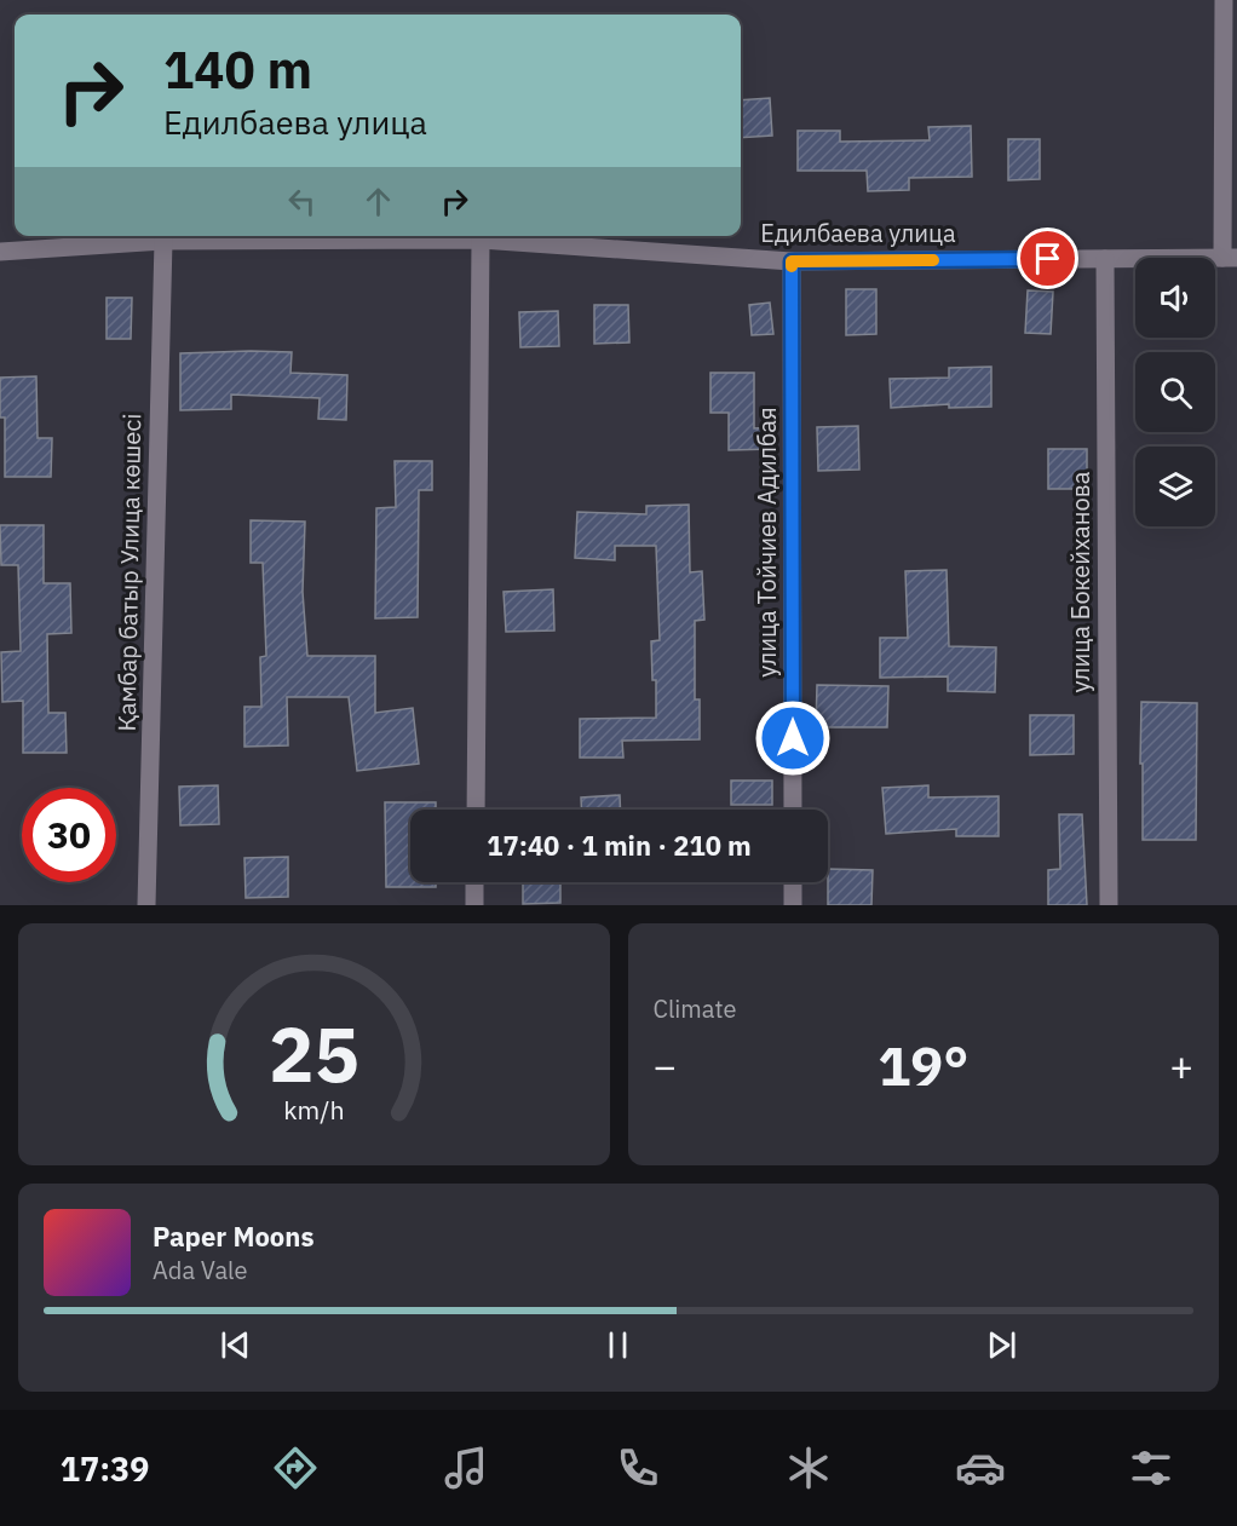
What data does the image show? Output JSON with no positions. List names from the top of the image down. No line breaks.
{"streets":{"street":["Едилбаева улица","улица Тойчиев Адилбая","Қамбар батыр Улица көшесі","улица Бокейханова"]},"crossings":[["Едилбаева улица","улица Тойчиев Адилбая"],["Едилбаева улица","Қамбар батыр Улица көшесі"],["Едилбаева улица","улица Бокейханова"]],"page":{"turn":["140 m","Едилбаева улица"],"limit":"30","trip":"17:40 · 1 min · 210 m","tile":"Climate","heat":["−","19°","+"],"song":["Paper Moons","Ada Vale"],"tabs":"17:39","gauge":["25","km/h"]}}
